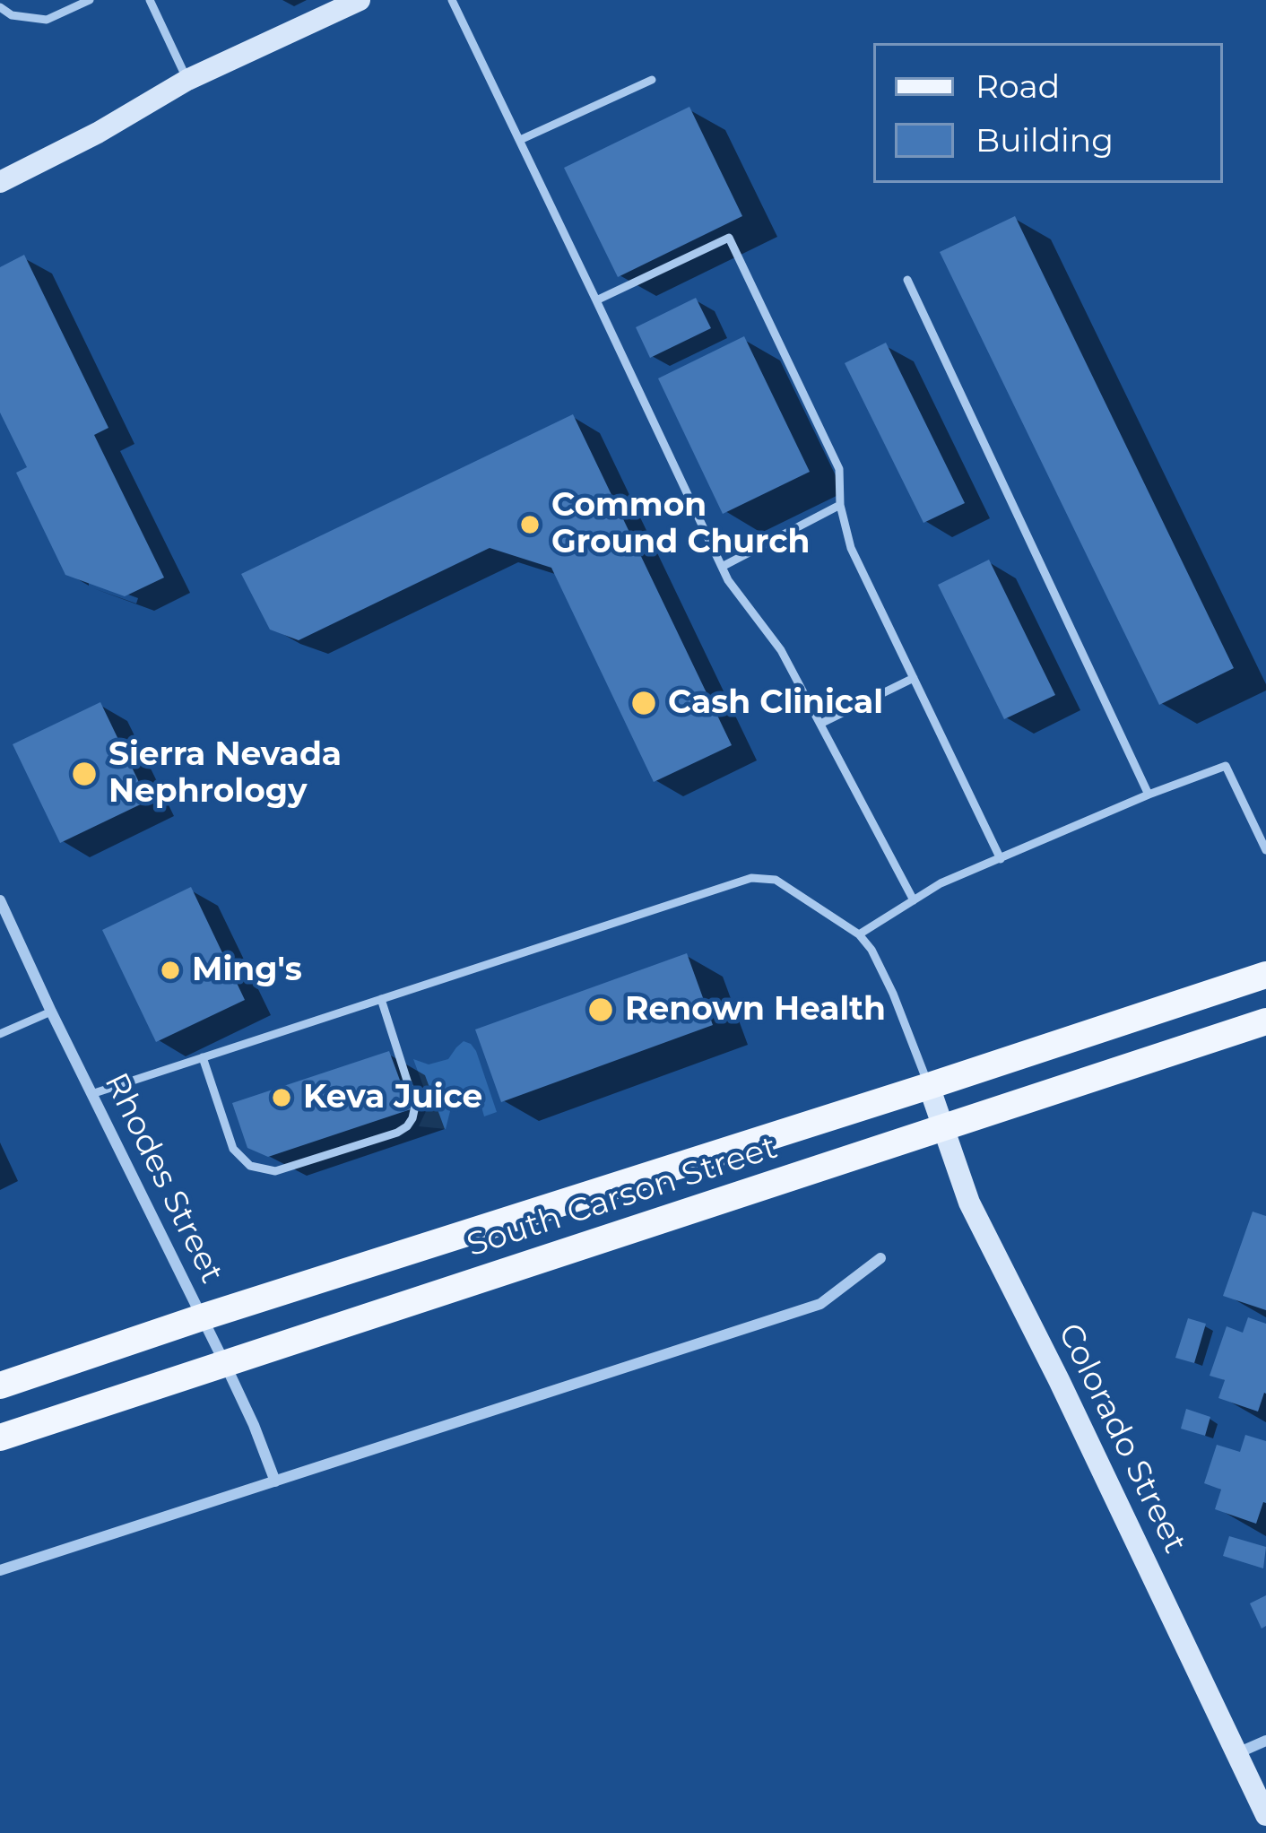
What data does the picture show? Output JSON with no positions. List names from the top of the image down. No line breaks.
{"streets":{"main road":["South Carson Street"],"street":["Rhodes Street","Colorado Street"]},"crossings":[["Rhodes Street","South Carson Street"],["South Carson Street","Colorado Street"]],"places":["Common Ground Church","Cash Clinical","Sierra Nevada Nephrology","Ming's","Renown Health","Keva Juice"],"legend":["Road","Building"]}
